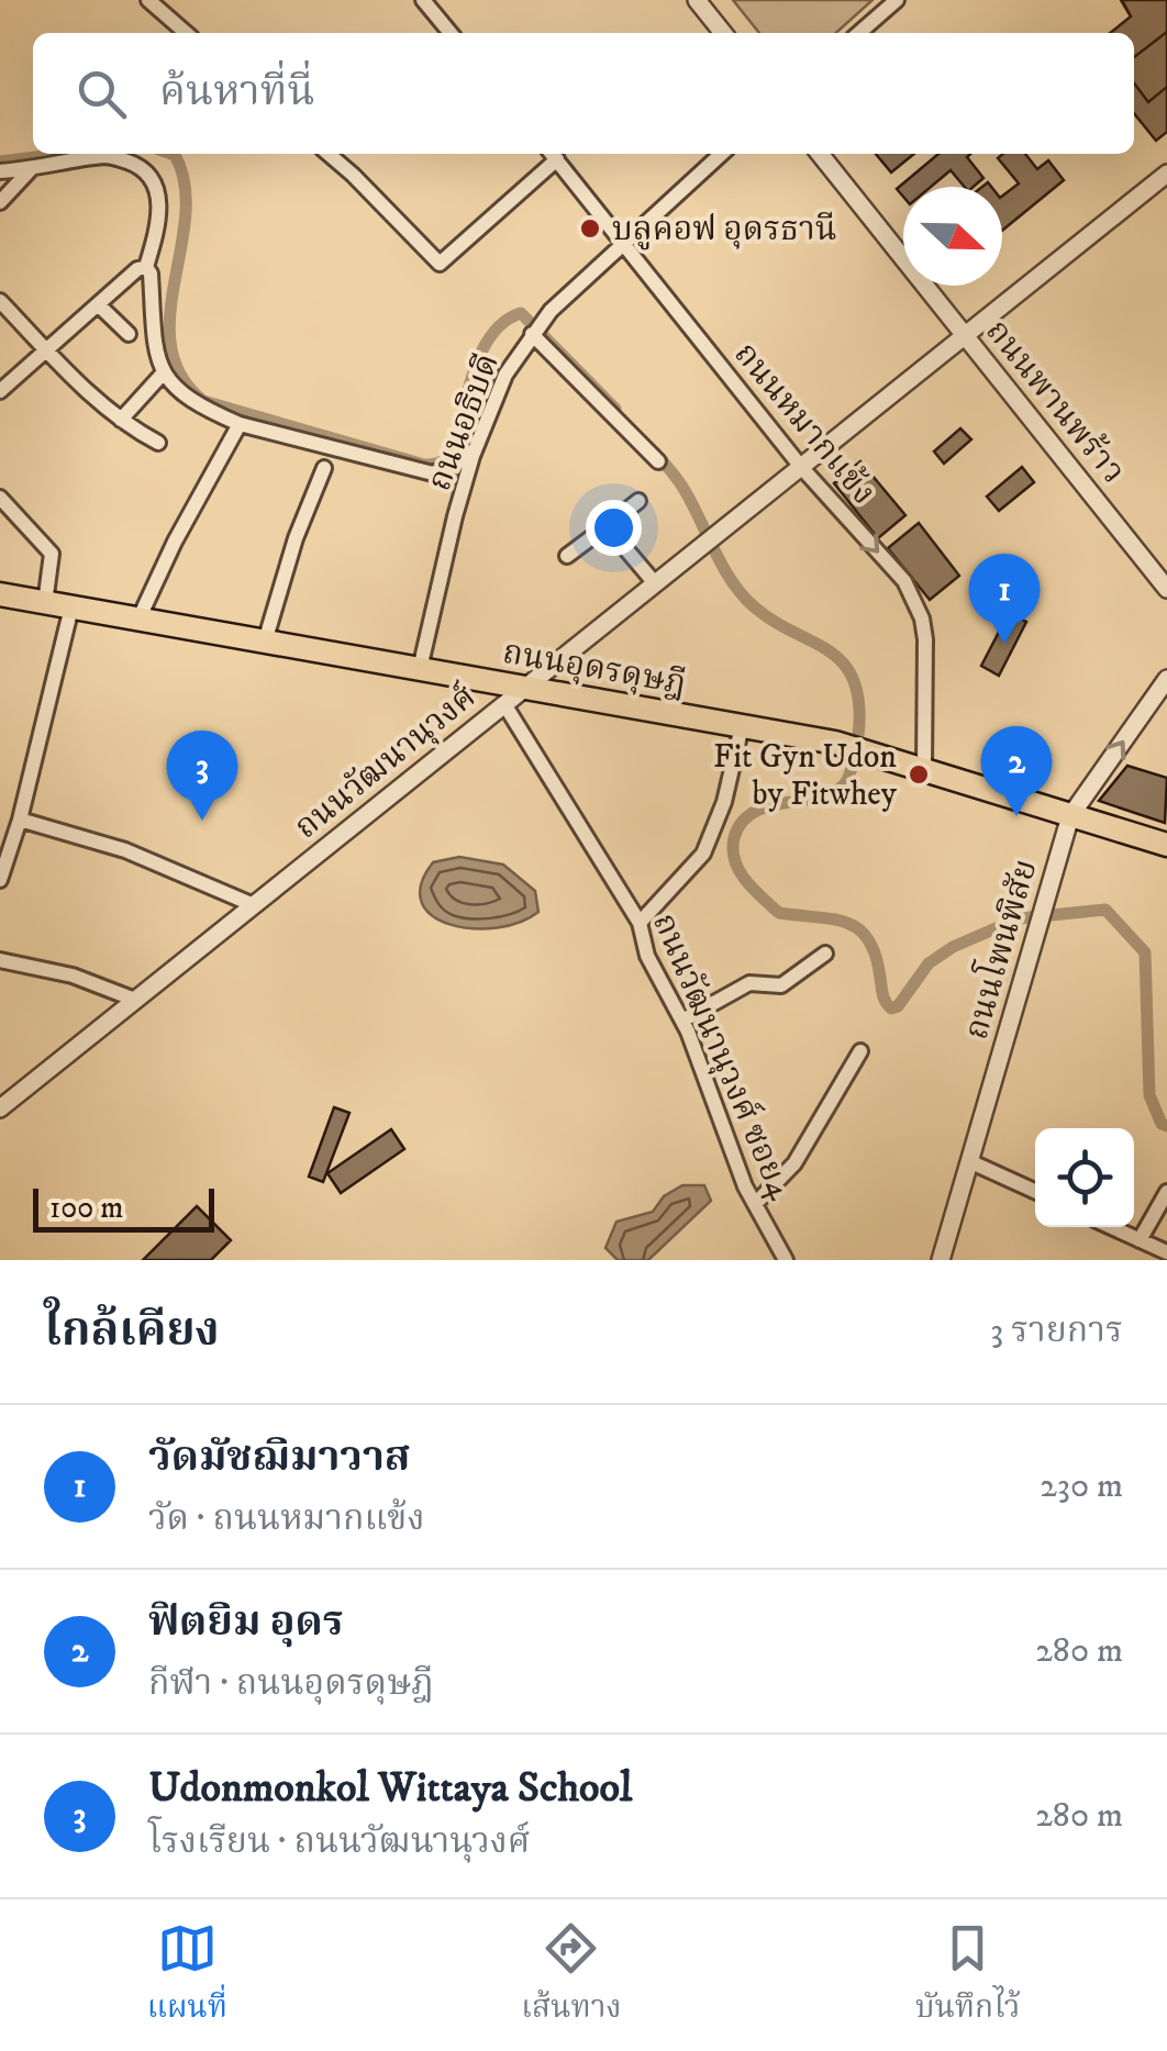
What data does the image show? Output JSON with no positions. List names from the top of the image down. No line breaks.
{"streets":{"main road":["ถนนอุดรดุษฎี"],"street":["ถนนพานพร้าว","ถนนอธิบดี","ถนนหมากแข้ง","ถนนวัฒนานุวงศ์","ถนนโพนพิสัย","ถนนวัฒนานุวงศ์ ซอย4"]},"crossings":[["ถนนพานพร้าว","ถนนวัฒนานุวงศ์"],["ถนนอธิบดี","ถนนหมากแข้ง"],["ถนนอธิบดี","ถนนอุดรดุษฎี"],["ถนนหมากแข้ง","ถนนอุดรดุษฎี"],["ถนนหมากแข้ง","ถนนวัฒนานุวงศ์"],["ถนนอุดรดุษฎี","ถนนวัฒนานุวงศ์"],["ถนนอุดรดุษฎี","ถนนโพนพิสัย"],["ถนนวัฒนานุวงศ์","ถนนวัฒนานุวงศ์ ซอย4"]],"one_way":["ถนนหมากแข้ง"],"places":["บลูคอฟ อุดรธานี","Fit Gyn Udon by Fitwhey"],"scale_bar":"100 m","north":"right","page":{"search":"ค้นหาที่นี่","pins":["1","2","3"],"scale":"100 m","heading":["ใกล้เคียง","3 รายการ"],"list":[{"mark":"1","name":"วัดมัชฌิมาวาส","note":"วัด · ถนนหมากแข้ง","value":"230 m"},{"mark":"2","name":"ฟิตยิม อุดร","note":"กีฬา · ถนนอุดรดุษฎี","value":"280 m"},{"mark":"3","name":"Udonmonkol Wittaya School","note":"โรงเรียน · ถนนวัฒนานุวงศ์","value":"280 m"}],"nav":["แผนที่","เส้นทาง","บันทึกไว้"]}}
